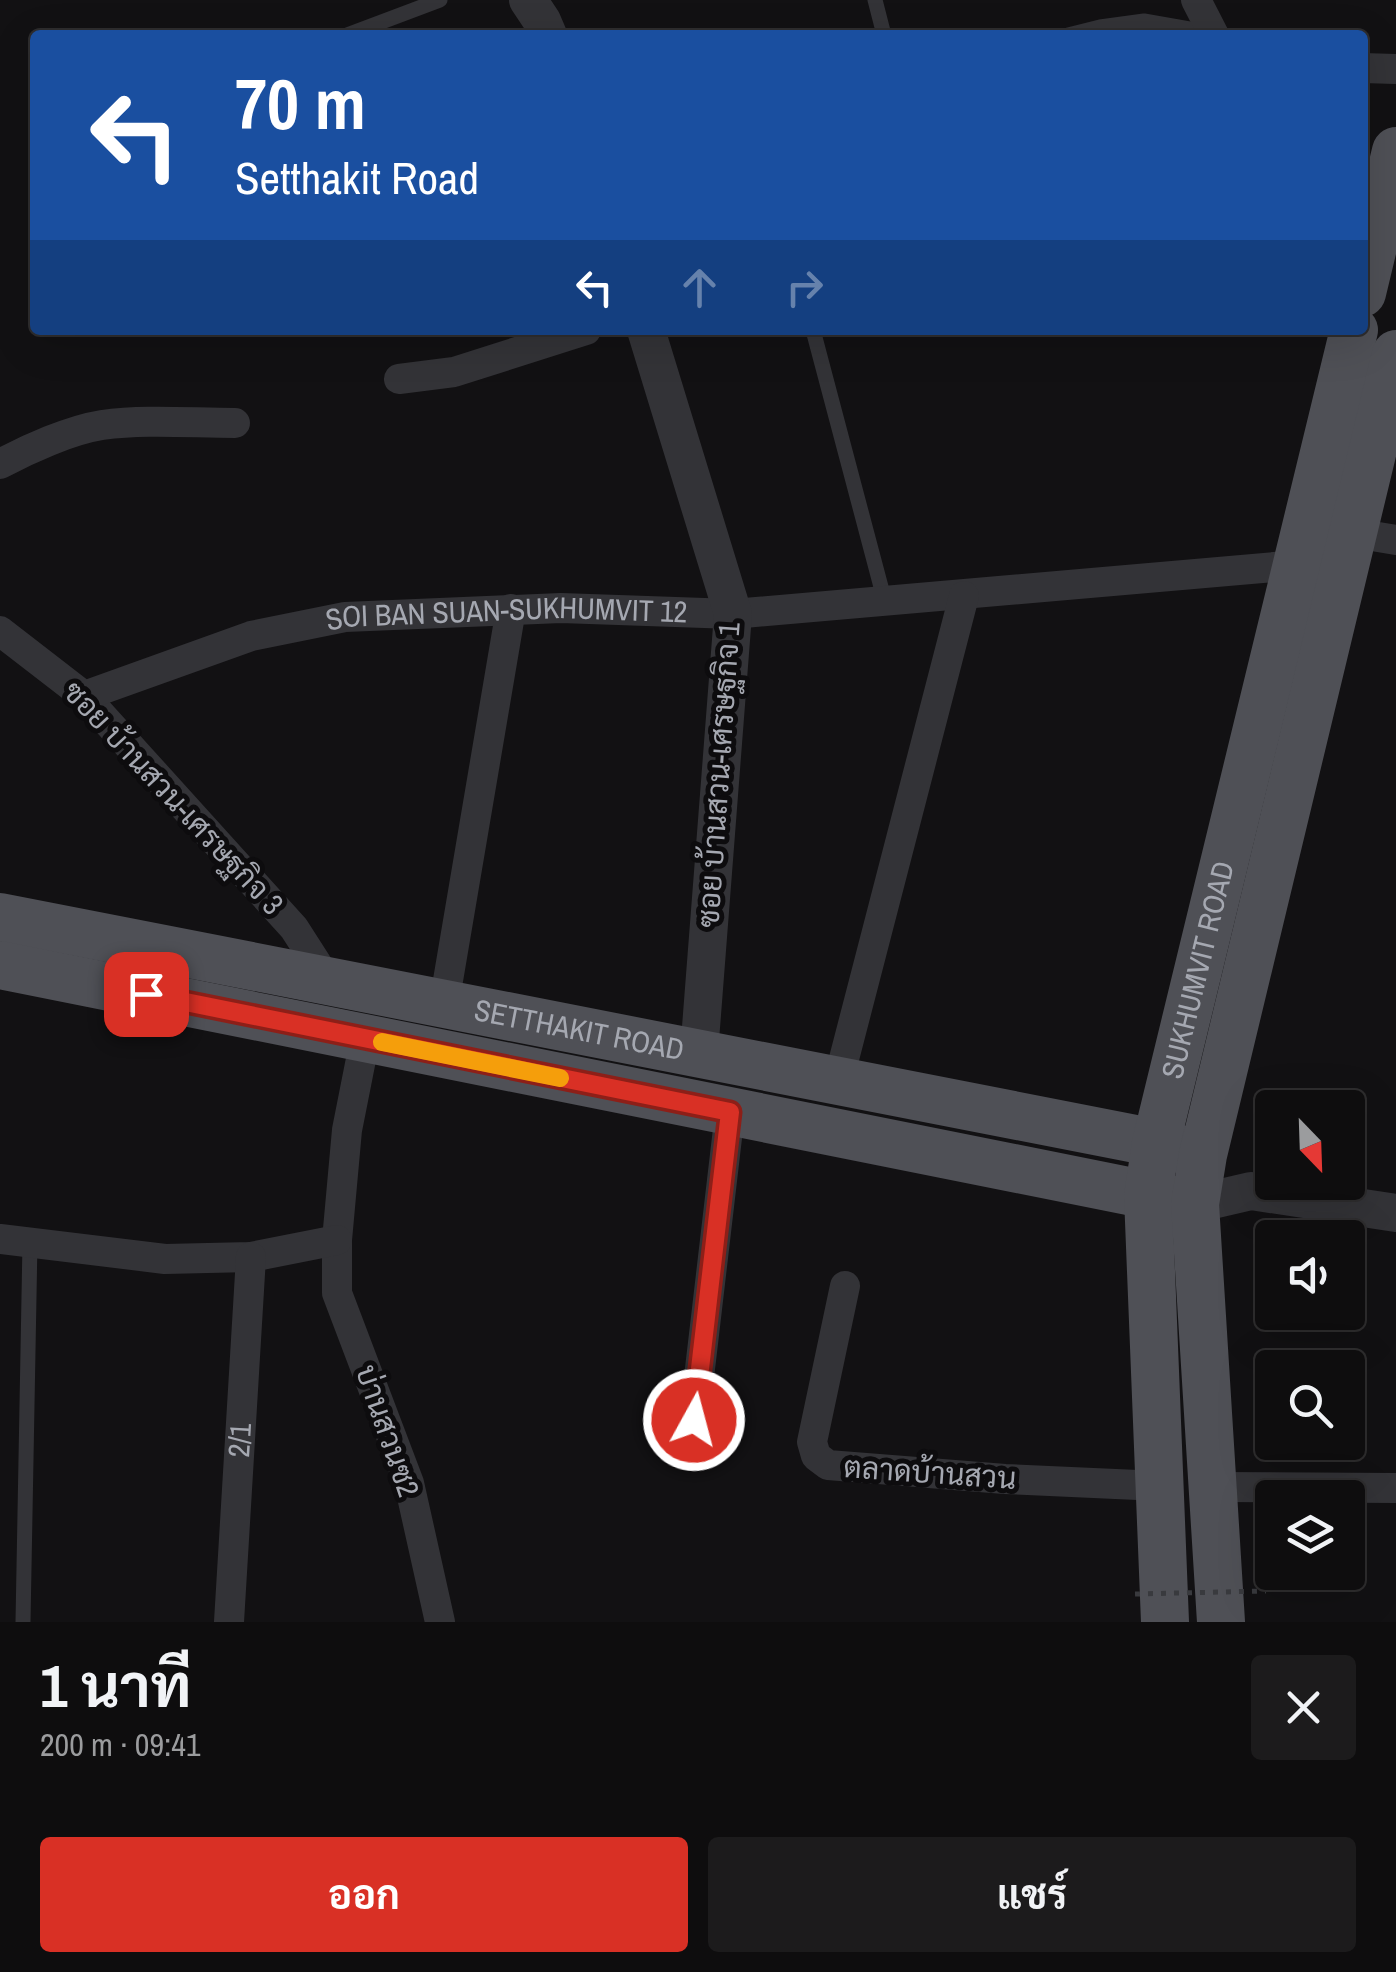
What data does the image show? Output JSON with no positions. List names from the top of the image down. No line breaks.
{"streets":{"main road":["SUKHUMVIT ROAD","SETTHAKIT ROAD"],"street":["SOI BAN SUAN-SUKHUMVIT 12","ซอย บ้านสวน-เศรษฐกิจ 1","ซอย บ้านสวน-เศรษฐกิจ 3","บ่านสวนซ2","2/1","ตลาดบ้านสวน"]},"crossings":[["SOI BAN SUAN-SUKHUMVIT 12","ซอย บ้านสวน-เศรษฐกิจ 1"],["SOI BAN SUAN-SUKHUMVIT 12","ซอย บ้านสวน-เศรษฐกิจ 3"],["SOI BAN SUAN-SUKHUMVIT 12","SUKHUMVIT ROAD"],["ซอย บ้านสวน-เศรษฐกิจ 1","SETTHAKIT ROAD"],["ซอย บ้านสวน-เศรษฐกิจ 3","SETTHAKIT ROAD"],["SUKHUMVIT ROAD","SETTHAKIT ROAD"],["SUKHUMVIT ROAD","ตลาดบ้านสวน"],["SETTHAKIT ROAD","บ่านสวนซ2"]],"north":"bottom right","page":{"turn":["70 m","Setthakit Road"],"heading":["1 นาที","200 m · 09:41"],"buttons":["ออก","แชร์"]}}
